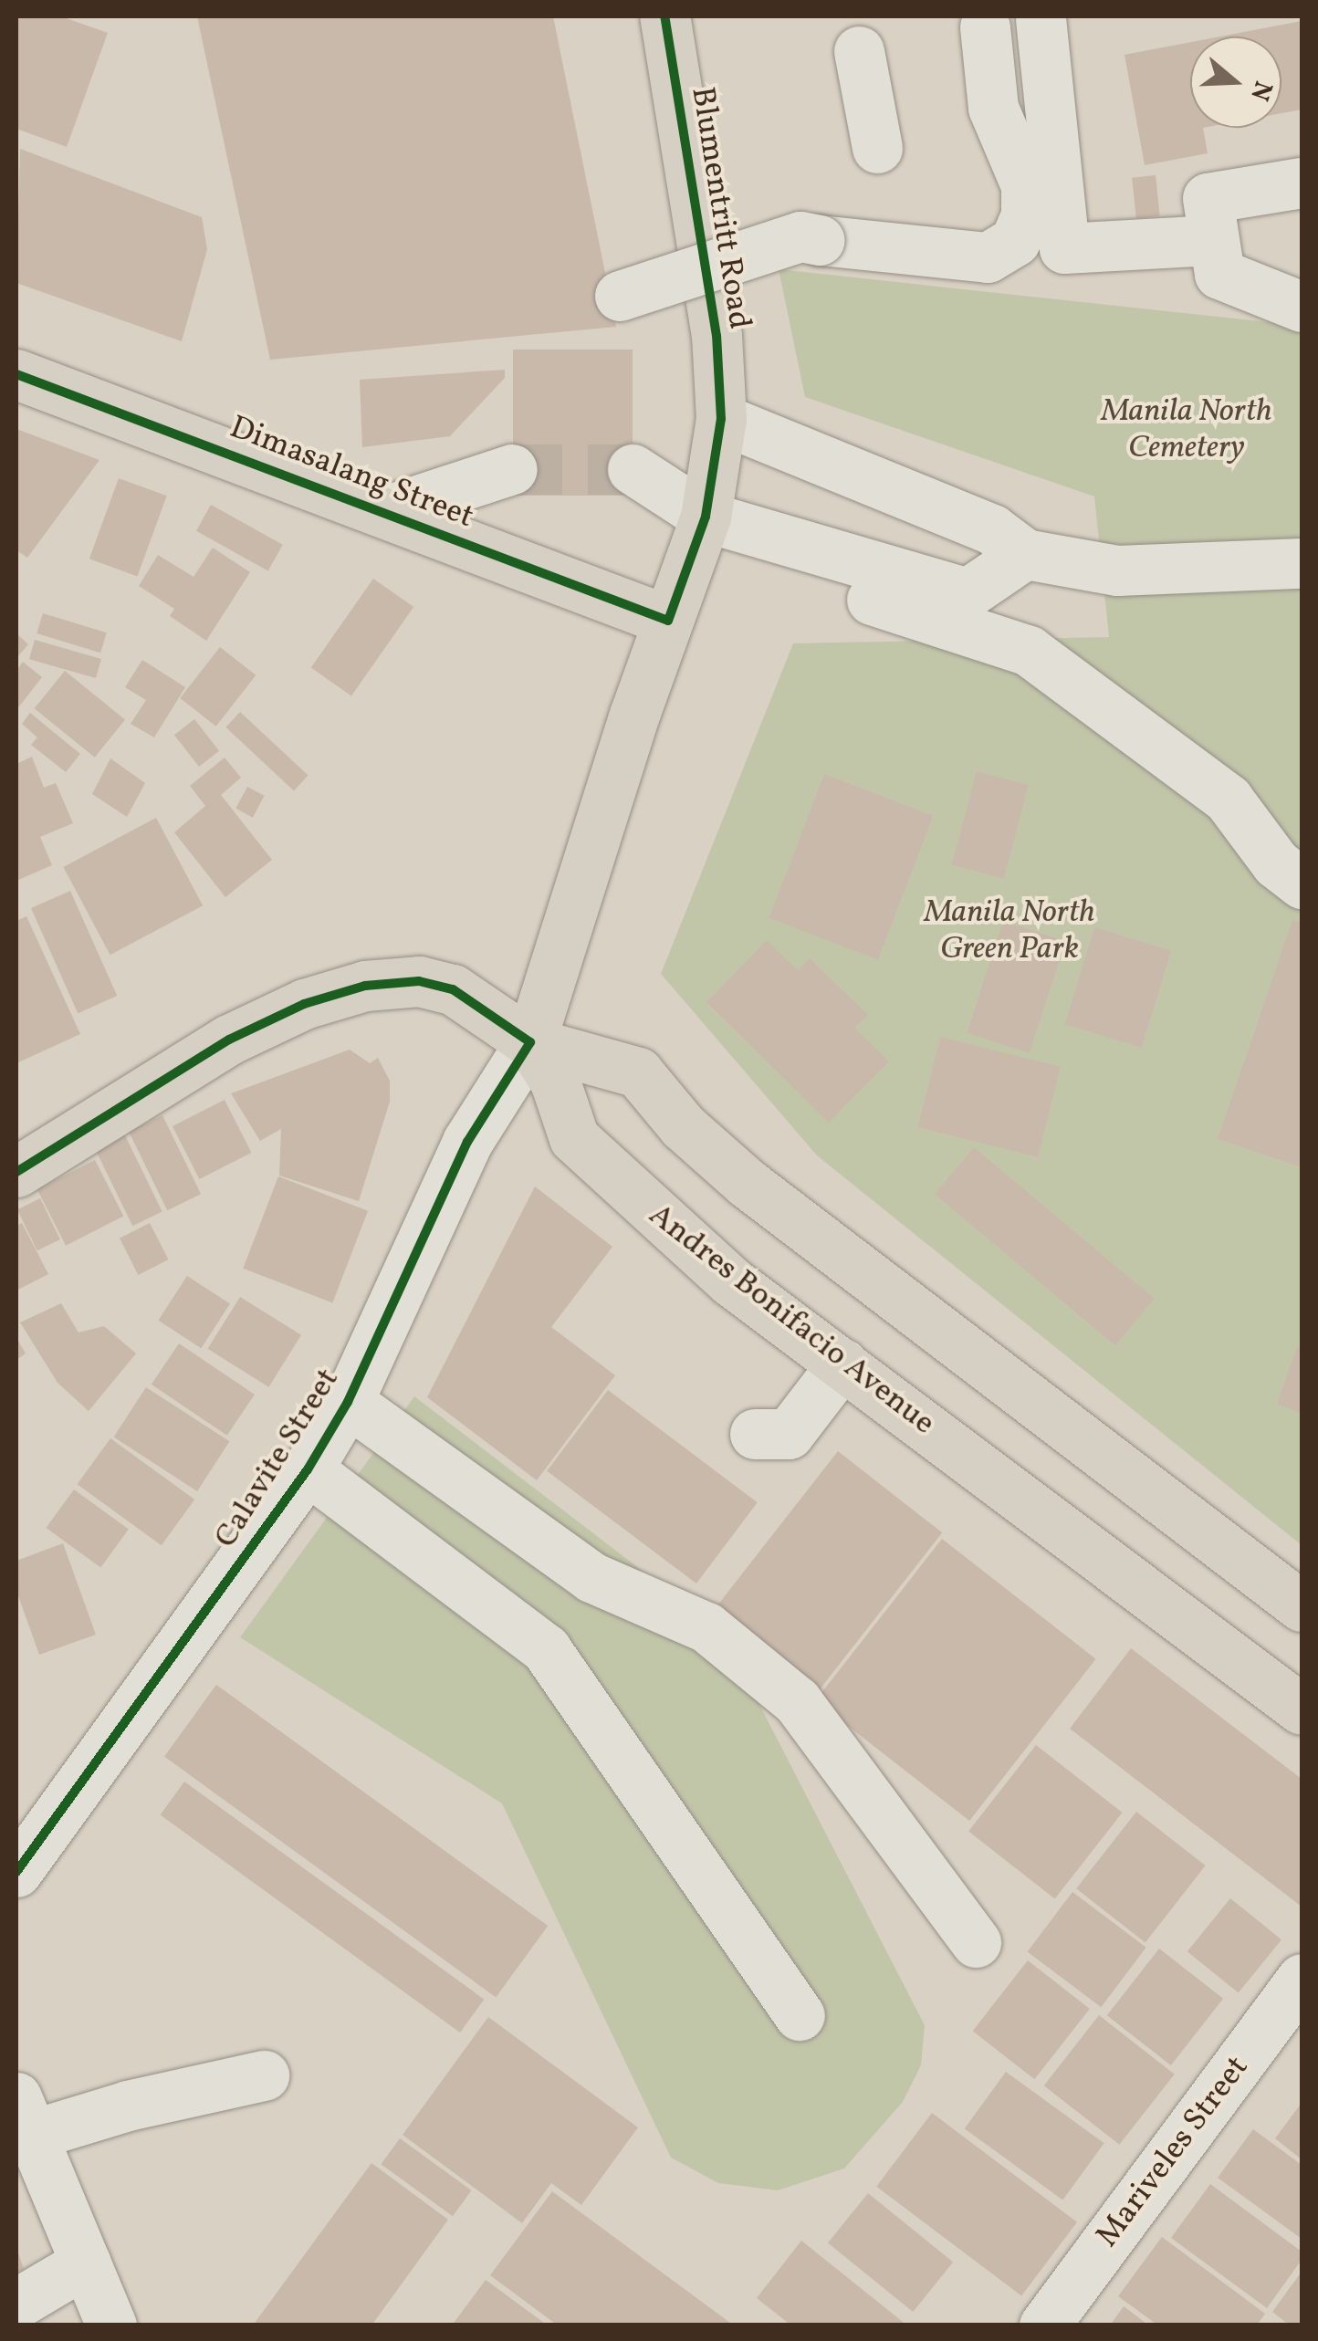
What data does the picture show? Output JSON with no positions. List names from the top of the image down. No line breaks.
{"streets":{"main road":["Blumentritt Road","Dimasalang Street","Andres Bonifacio Avenue"],"street":["Calavite Street","Mariveles Street"]},"crossings":[["Blumentritt Road","Dimasalang Street"],["Blumentritt Road","Andres Bonifacio Avenue"],["Blumentritt Road","Calavite Street"],["Andres Bonifacio Avenue","Calavite Street"]],"parks":["Manila North Cemetery","Manila North Green Park"],"north":"right"}
